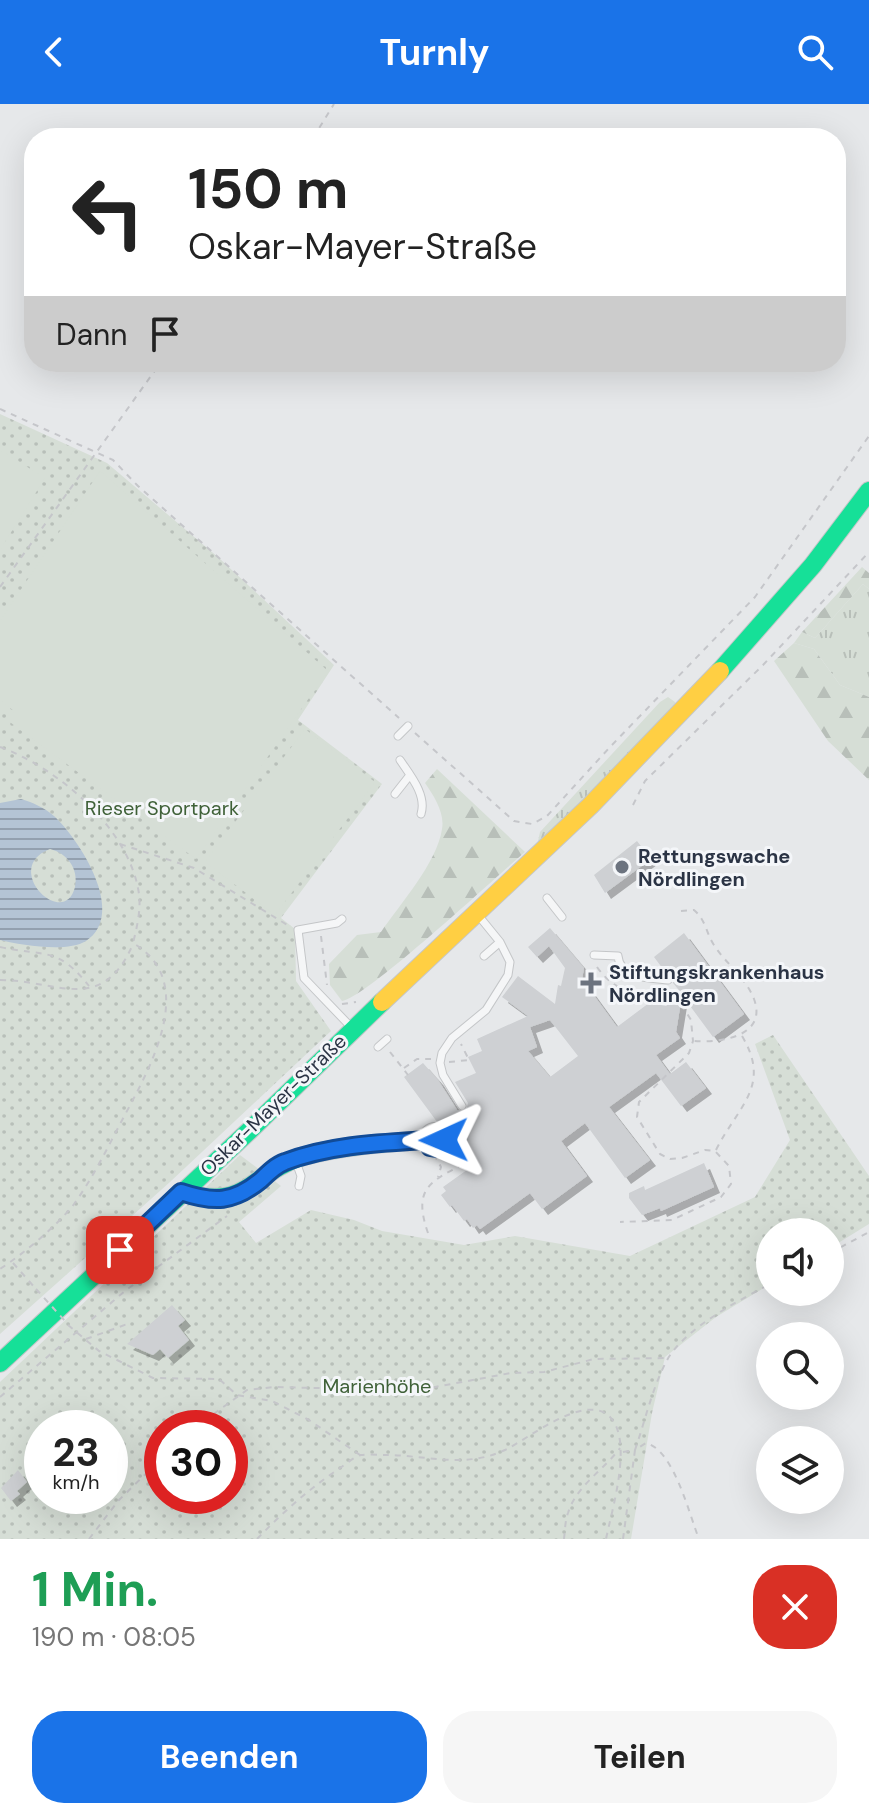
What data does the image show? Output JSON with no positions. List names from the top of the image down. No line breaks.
{"streets":{"main road":["Oskar-Mayer-Straße"]},"parks":["Rieser Sportpark","Marienhöhe"],"places":{"other":["Rettungswache Nördlingen"],"health":["Stiftungskrankenhaus Nördlingen"]},"page":{"header":"Turnly","turn":["150 m","Oskar-Mayer-Straße"],"then":"Dann","speed":"23 km/h","limit":"30","heading":["1 Min.","190 m · 08:05"],"buttons":["Beenden","Teilen"]}}
